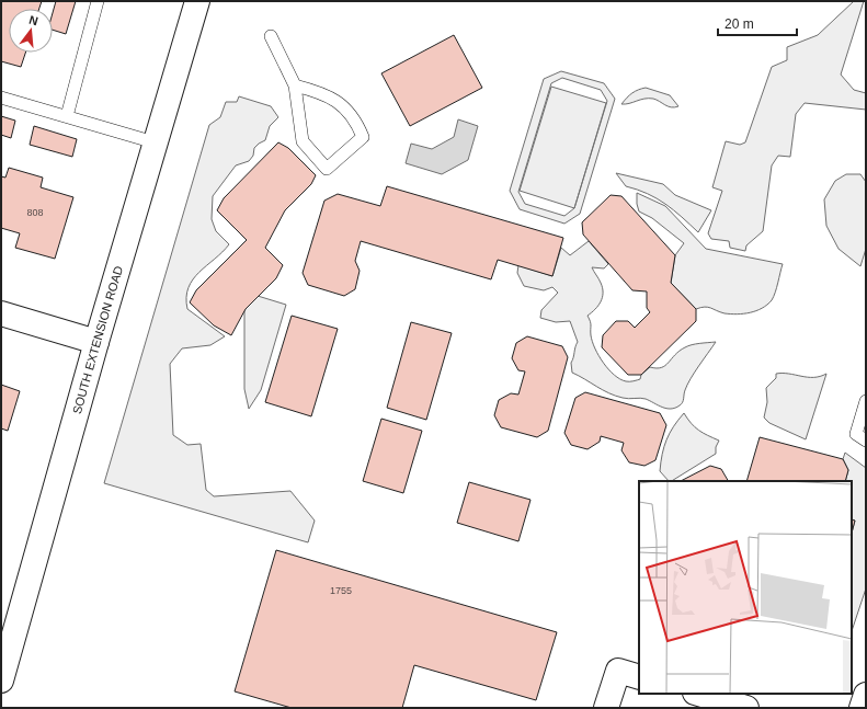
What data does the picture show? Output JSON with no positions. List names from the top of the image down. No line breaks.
{"streets":{"street":["SOUTH EXTENSION ROAD"]},"house_numbers":["808","1755"],"scale_bar":"20 m","north":"top"}
